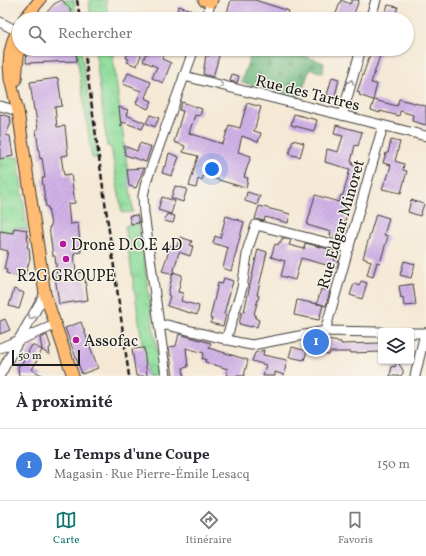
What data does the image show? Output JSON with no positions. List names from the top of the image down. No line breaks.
{"streets":{"street":["Rue des Tartres","Rue Edgar Minoret"]},"crossings":[["Rue des Tartres","Rue Edgar Minoret"]],"one_way":["Rue des Tartres"],"places":["Drone D.O.E 4D","R2G GROUPE","Assofac"],"scale_bar":"50 m","page":{"search":"Rechercher","pins":"1","scale":"50 m","heading":"À proximité","list":[{"mark":"1","name":"Le Temps d'une Coupe","note":"Magasin · Rue Pierre-Émile Lesacq","value":"150 m"}],"nav":["Carte","Itinéraire","Favoris"]}}
